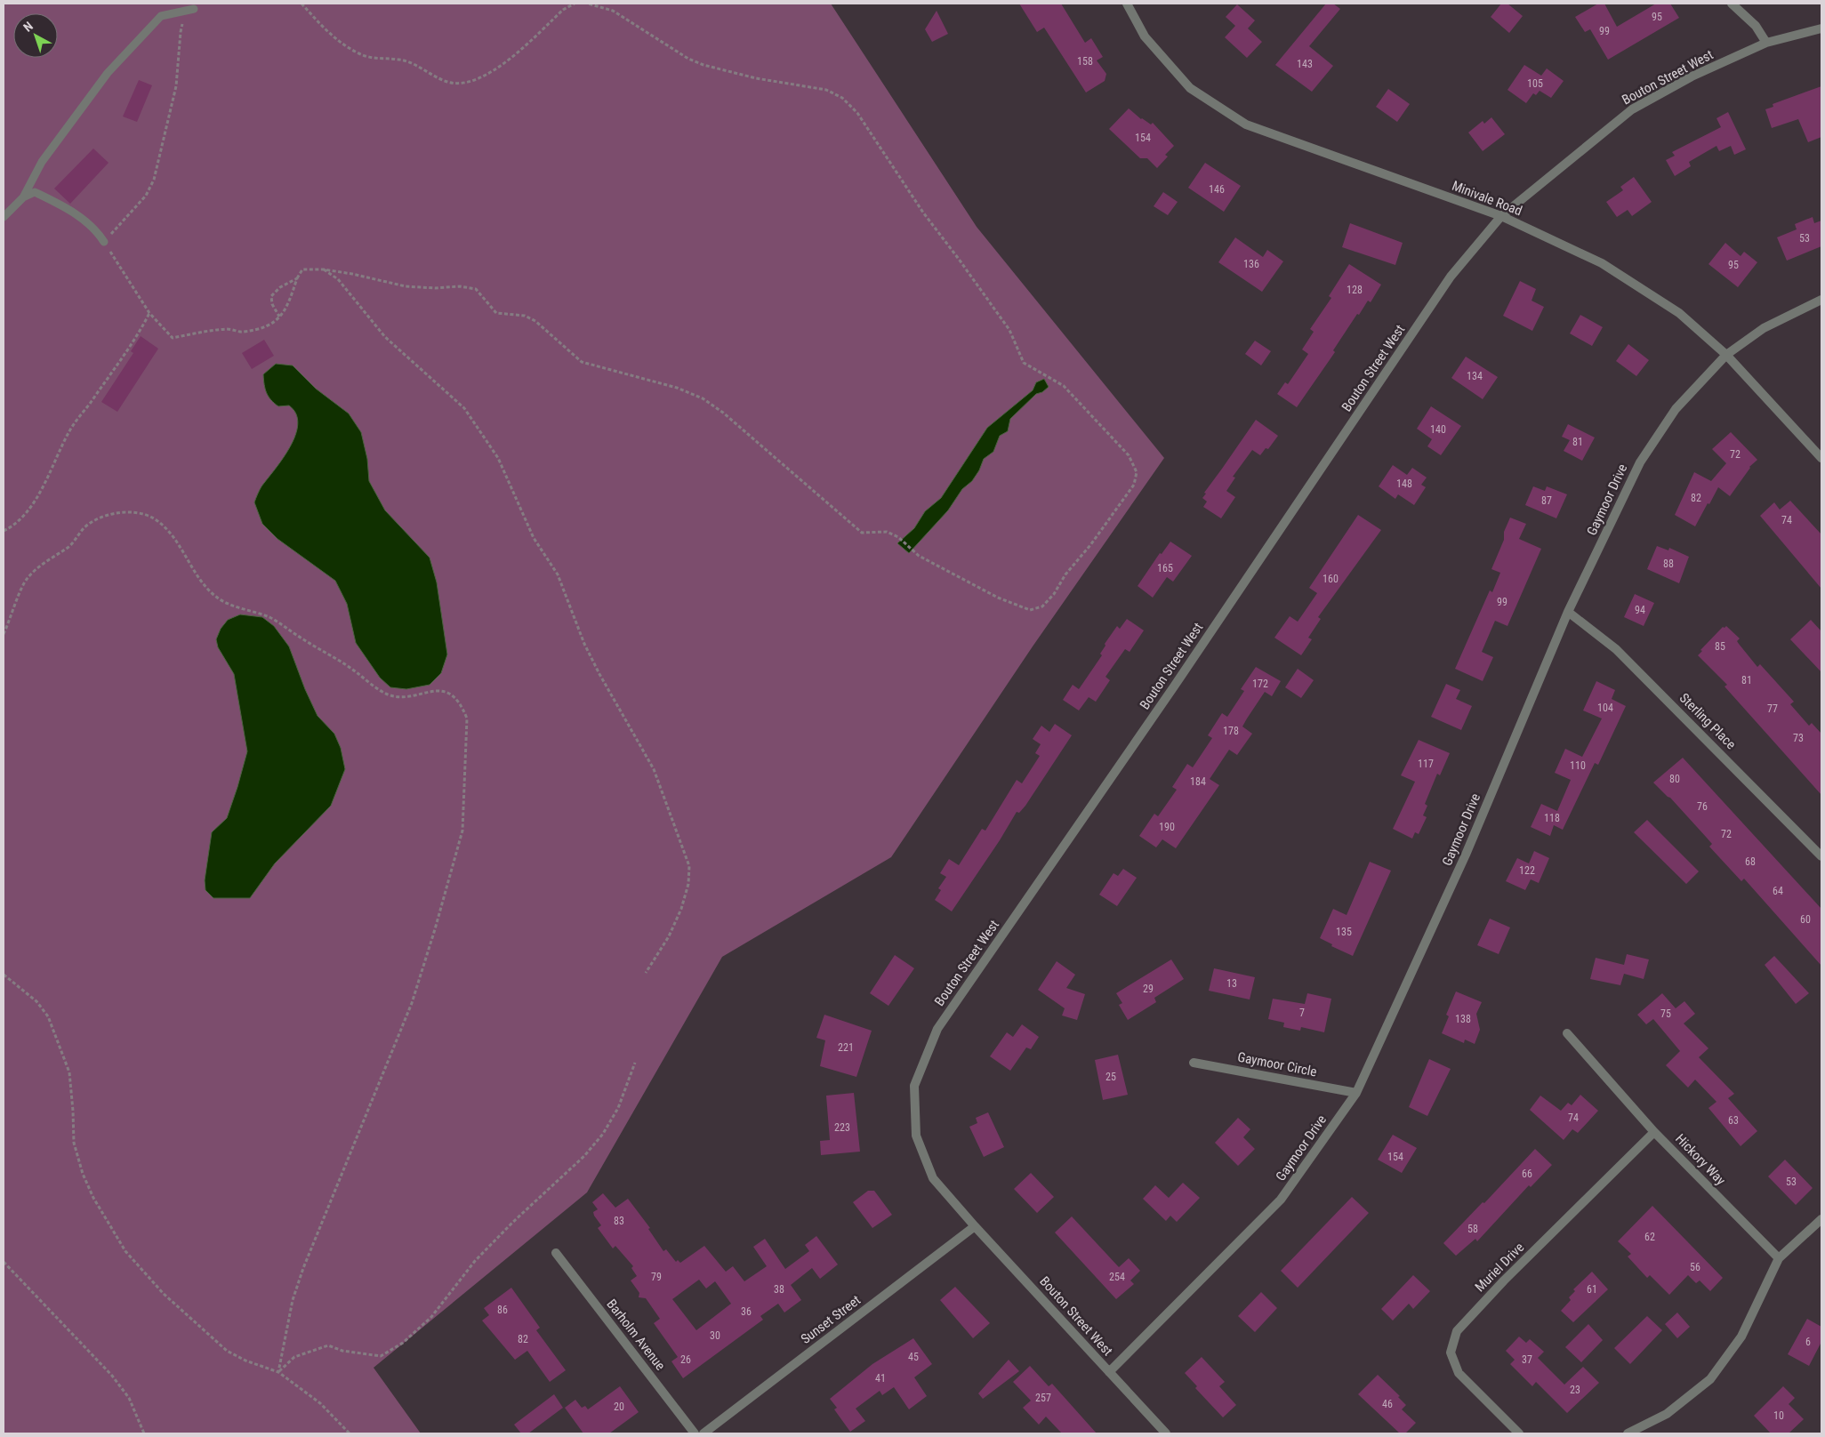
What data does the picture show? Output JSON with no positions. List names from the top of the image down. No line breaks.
{"streets":{"street":["Bouton Street West","Minivale Road","Gaymoor Drive","Sterling Place","Gaymoor Circle","Hickory Way","Muriel Drive","Sunset Street","Barholm Avenue"]},"crossings":[["Bouton Street West","Minivale Road"],["Bouton Street West","Gaymoor Drive"],["Bouton Street West","Sunset Street"],["Minivale Road","Gaymoor Drive"],["Gaymoor Drive","Sterling Place"],["Gaymoor Drive","Gaymoor Circle"],["Hickory Way","Muriel Drive"]],"house_numbers":["95","99","158","143","105","154","146","53","136","95","128","134","140","81","72","148","82","87","74","88","165","160","99","94","85","81","172","104","77","178","73","117","110","80","184","76","118","190","72","68","122","64","60","135","13","29","7","75","138","221","25","74","63","223","154","66","53","83","58","62","56","79","254","38","61","86","36","30","82","6","45","26","37","41","23","257","46","20","10"],"north":"top left"}
